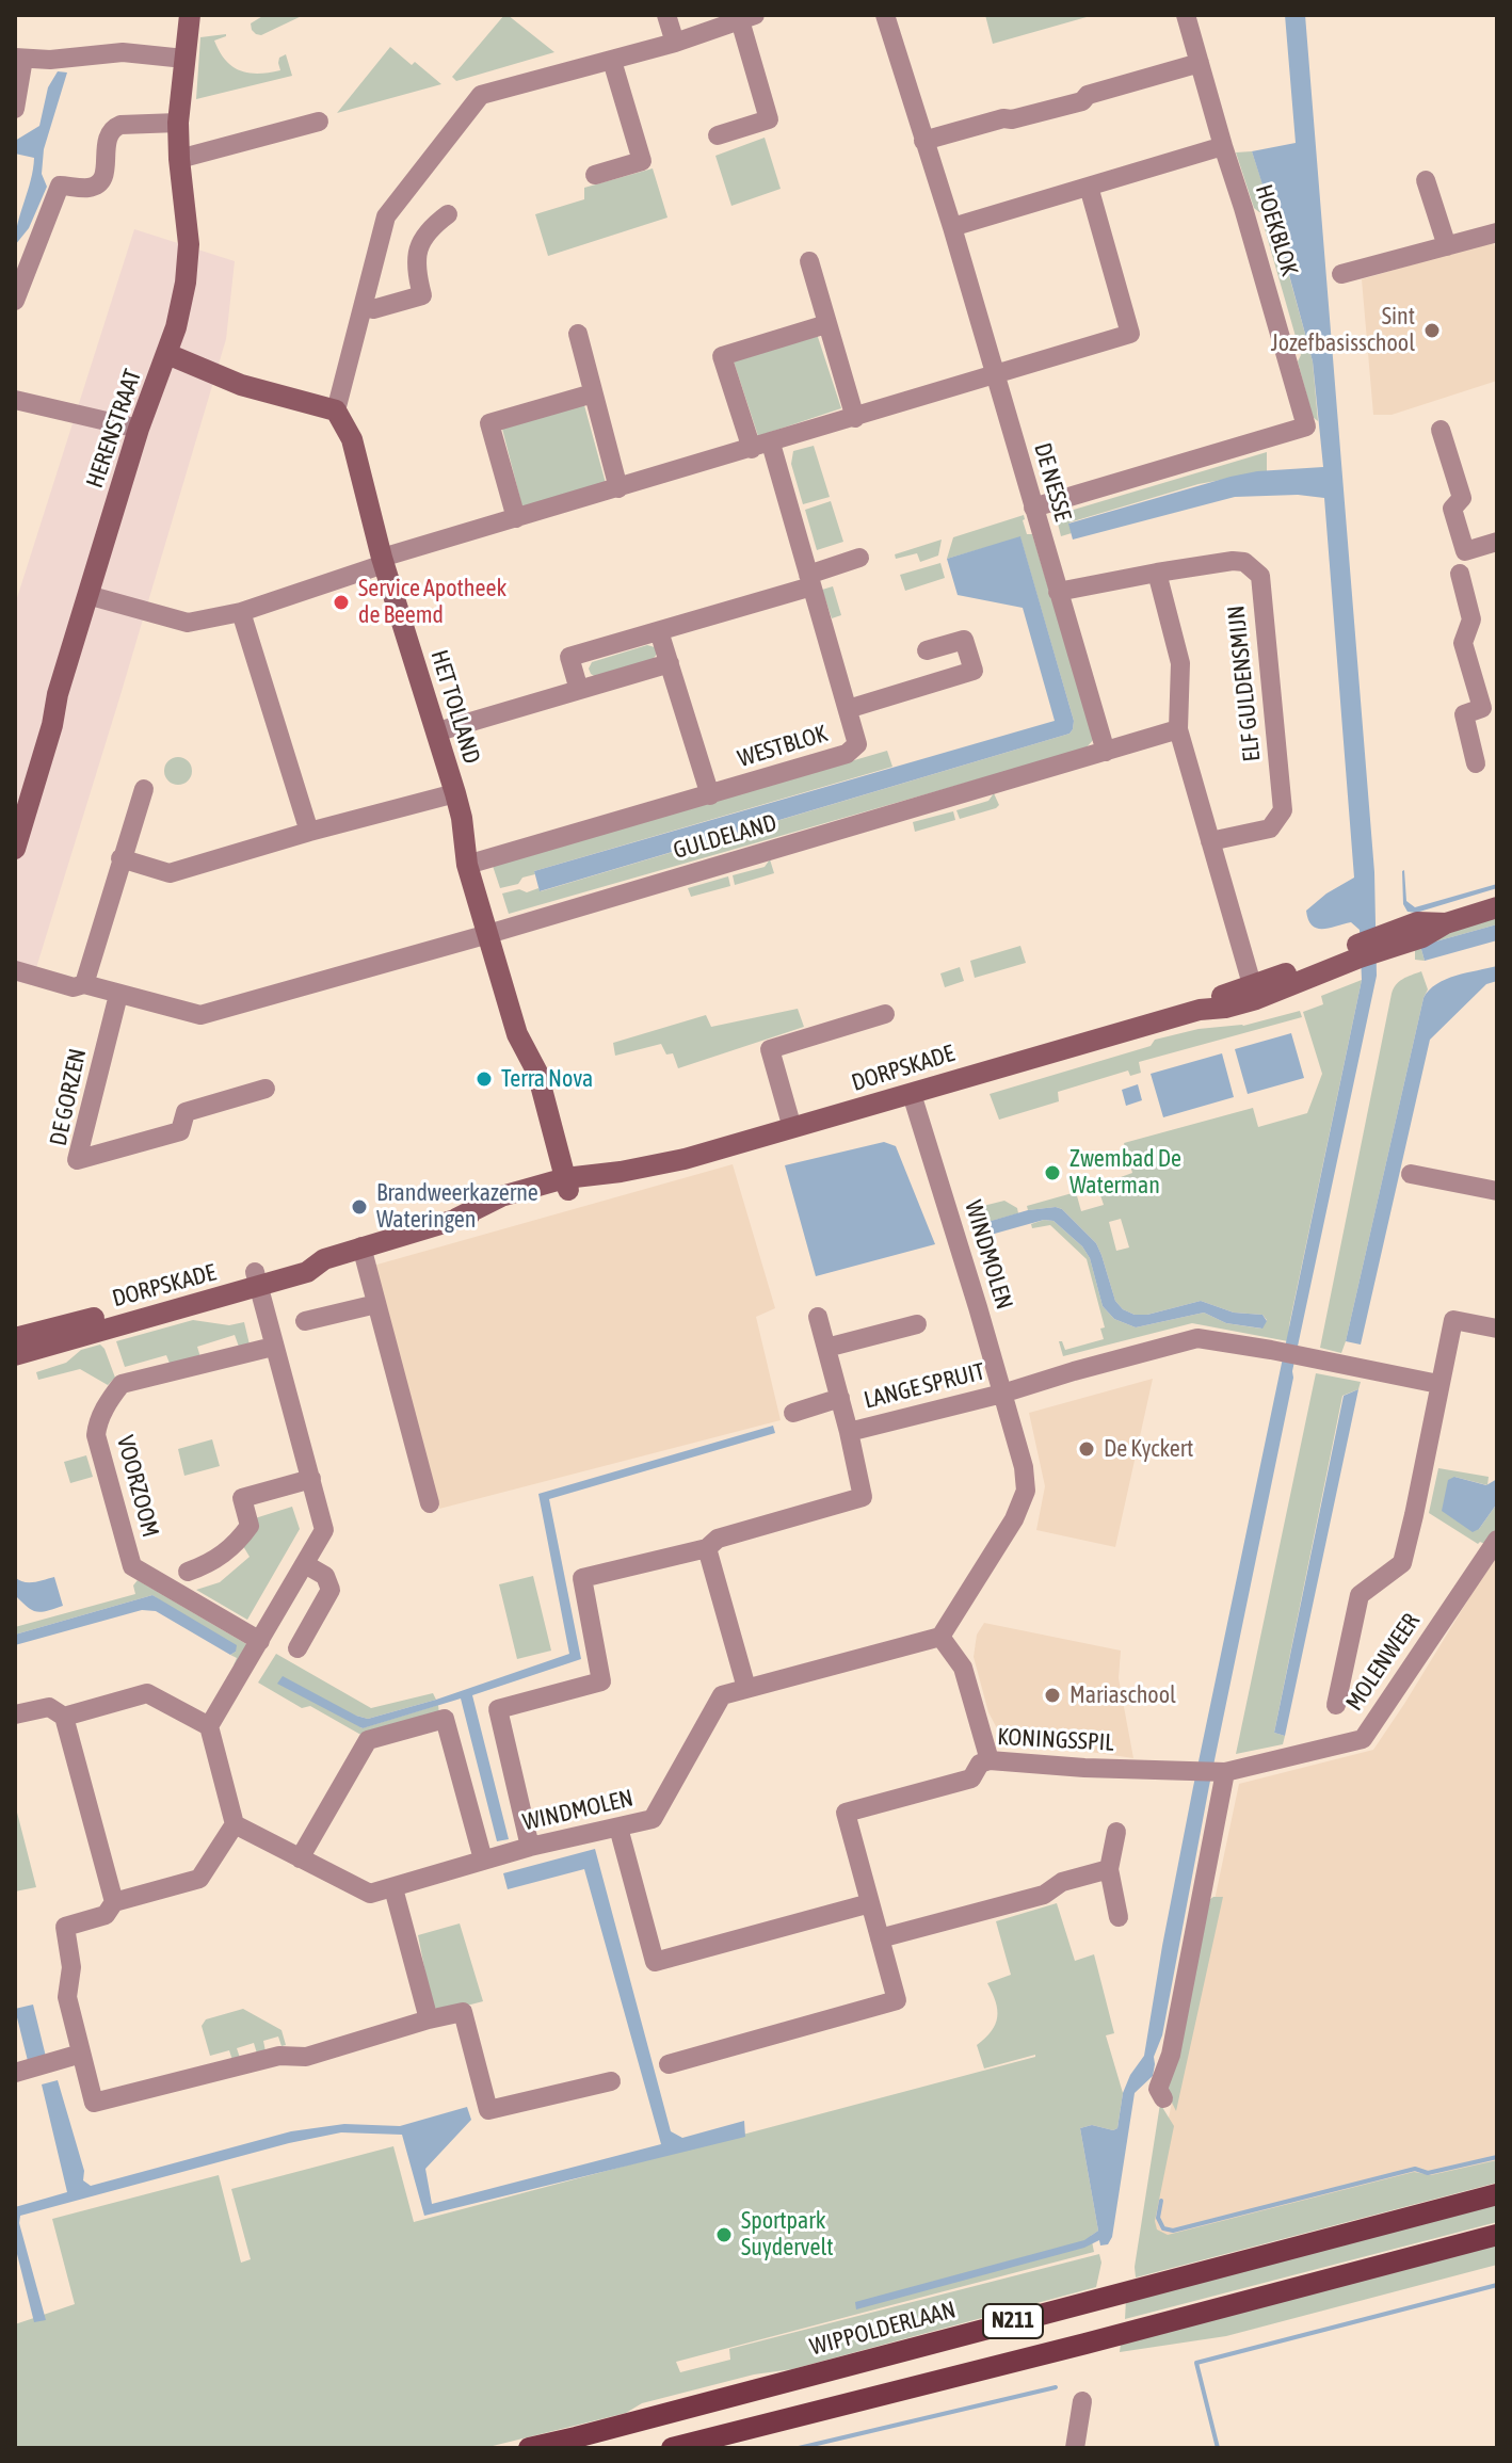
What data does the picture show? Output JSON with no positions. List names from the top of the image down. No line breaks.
{"streets":{"main road":["N211","WIPPOLDERLAAN"],"street":["HOEKBLOK","HERENSTRAAT","DE NESSE","ELF GULDENSMIJN","HET TOLLAND","WESTBLOK","GULDELAND","DORPSKADE","DE GORZEN","WINDMOLEN","LANGE SPRUIT","VOORZOOM","MOLENWEER","KONINGSSPIL"]},"crossings":[["HOEKBLOK","DE NESSE"],["DE NESSE","ELF GULDENSMIJN"],["DE NESSE","GULDELAND"],["HET TOLLAND","WESTBLOK"],["HET TOLLAND","GULDELAND"],["HET TOLLAND","DORPSKADE"],["GULDELAND","DE GORZEN"],["DORPSKADE","WINDMOLEN"],["WINDMOLEN","LANGE SPRUIT"],["MOLENWEER","KONINGSSPIL"]],"places":["Sint Jozefbasisschool","Service Apotheek de Beemd","Terra Nova","Zwembad De Waterman","Brandweerkazerne Wateringen","De Kyckert","Mariaschool","Sportpark Suydervelt"]}
